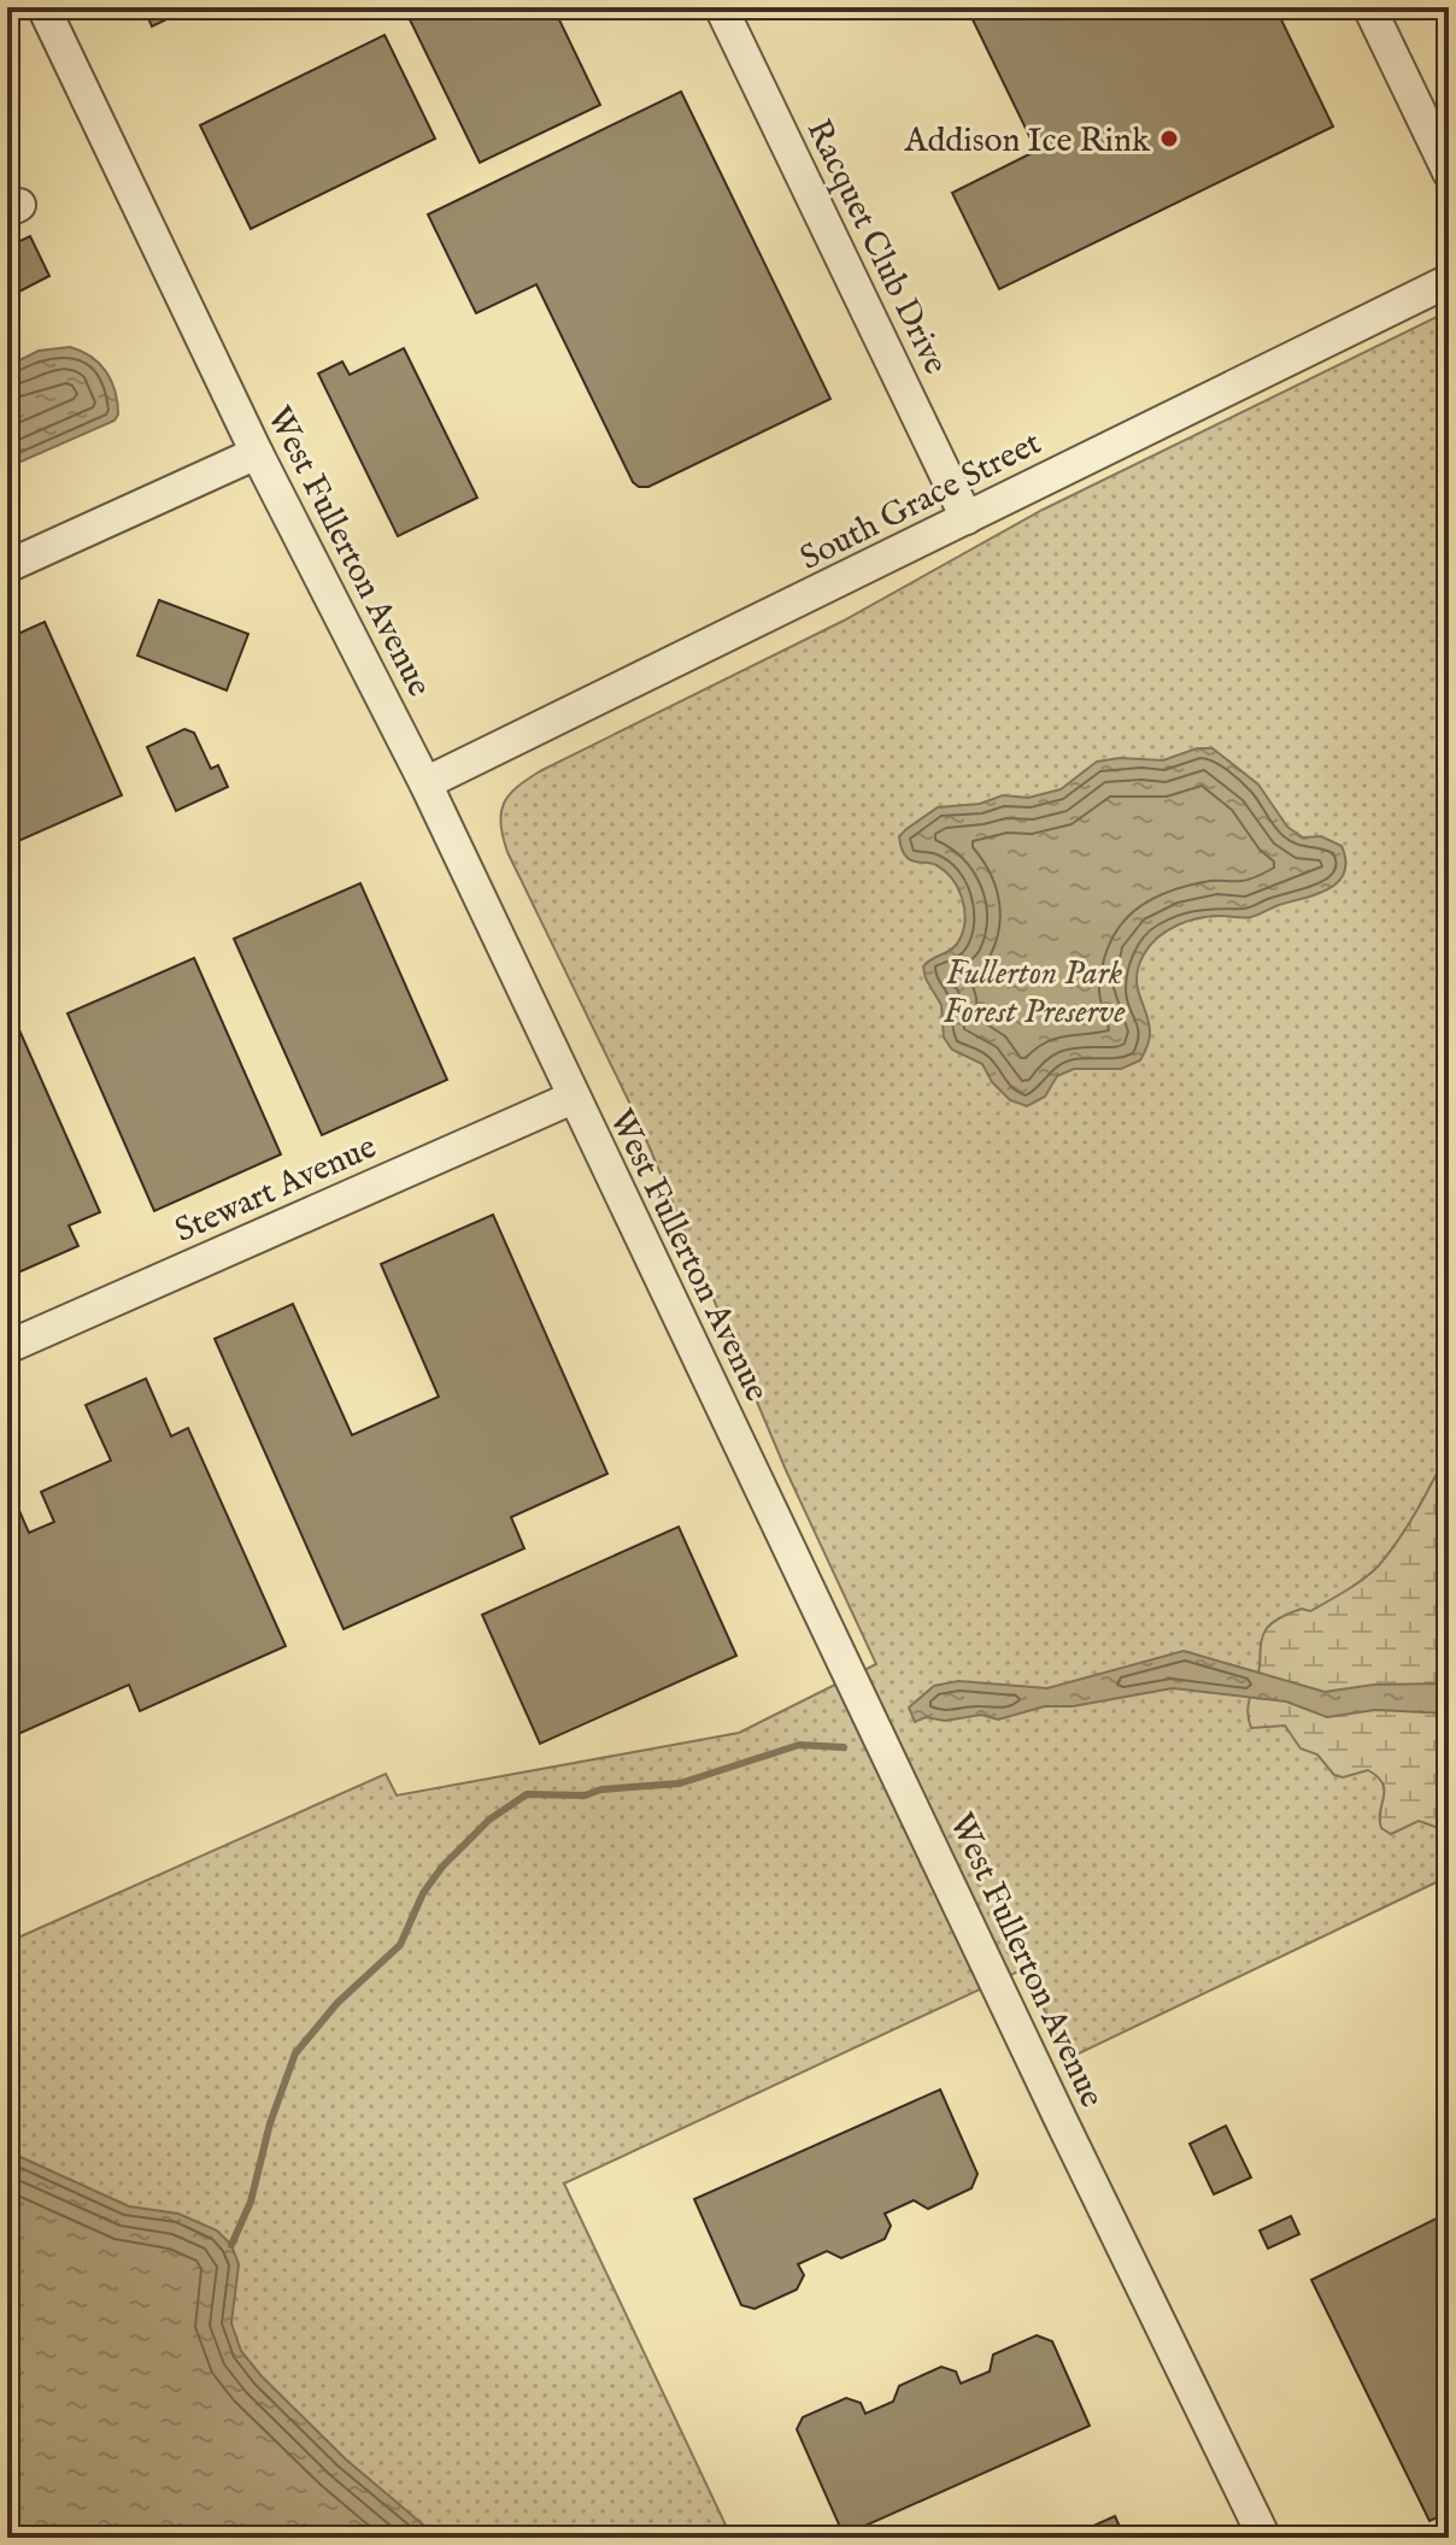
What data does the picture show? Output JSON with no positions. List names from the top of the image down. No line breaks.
{"streets":{"street":["Racquet Club Drive","South Grace Street","West Fullerton Avenue","Stewart Avenue"]},"crossings":[["Racquet Club Drive","South Grace Street"],["South Grace Street","West Fullerton Avenue"],["West Fullerton Avenue","Stewart Avenue"]],"parks":["Fullerton Park Forest Preserve"],"places":["Addison Ice Rink"]}
